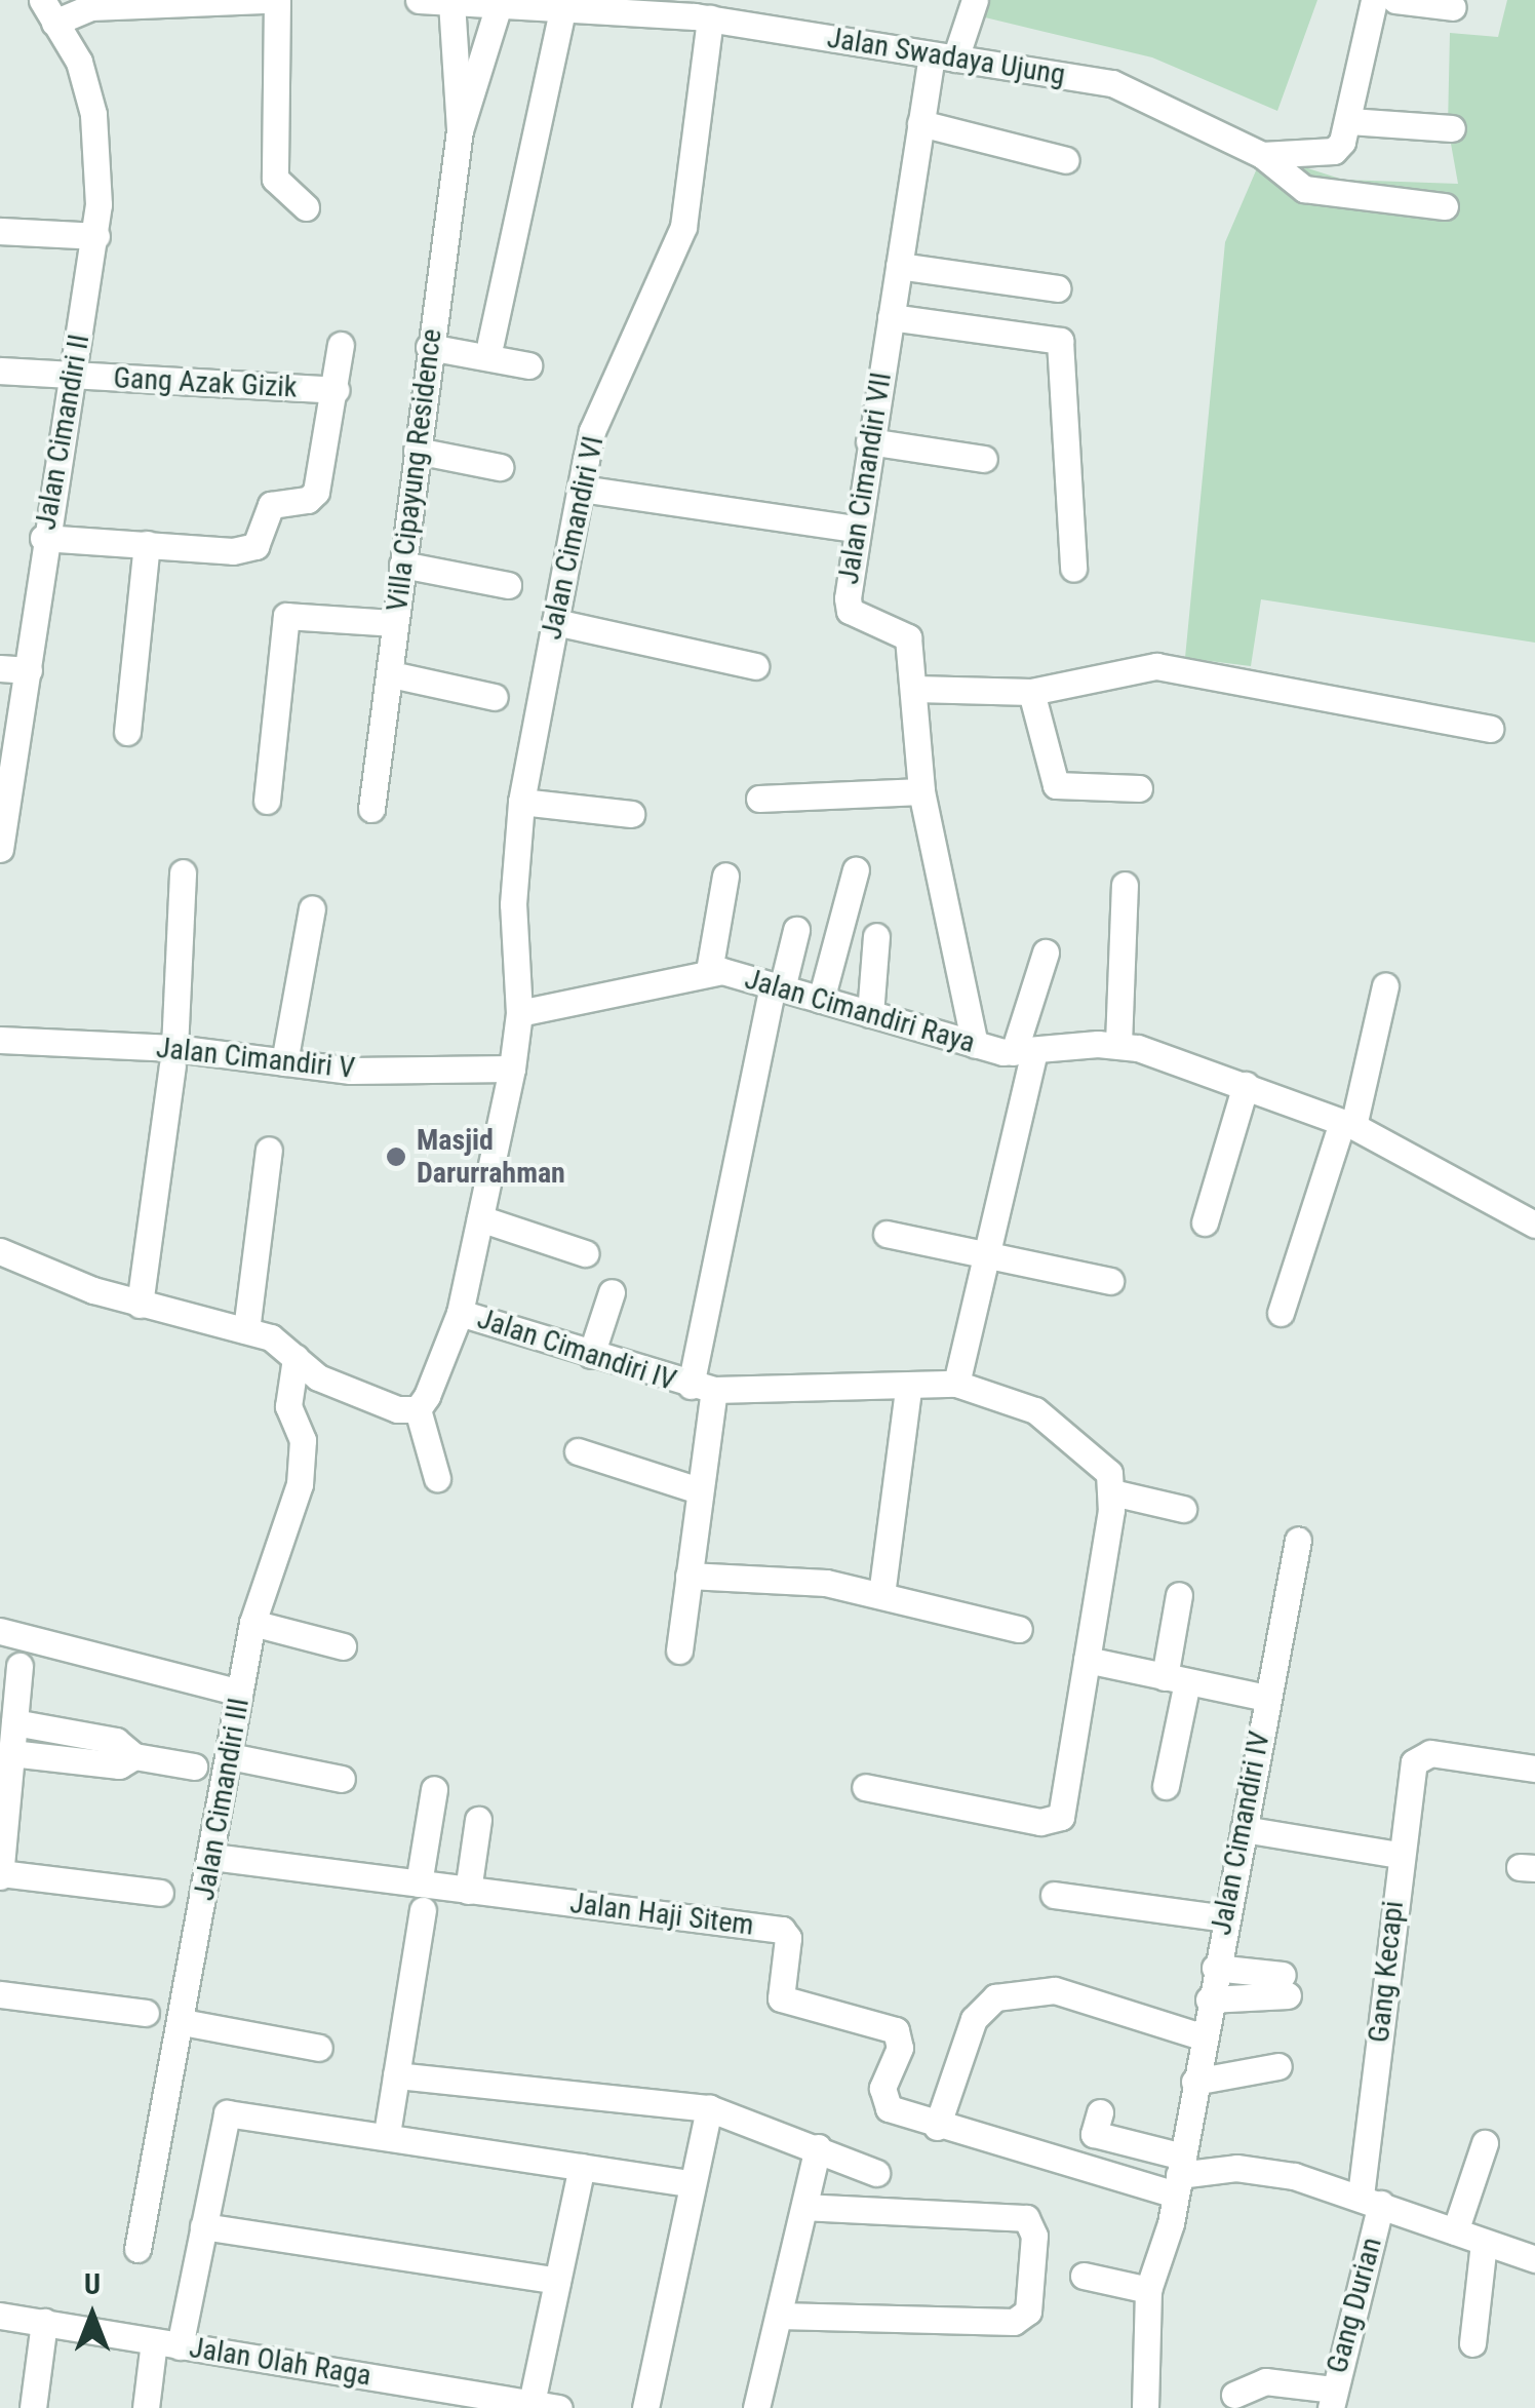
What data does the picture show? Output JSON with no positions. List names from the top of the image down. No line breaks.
{"streets":{"street":["Jalan Swadaya Ujung","Gang Azak Gizik","Jalan Cimandiri II","Villa Cipayung Residence","Jalan Cimandiri VII","Jalan Cimandiri VI","Jalan Cimandiri Raya","Jalan Cimandiri V","Jalan Cimandiri IV","Jalan Cimandiri III","Jalan Haji Sitem","Gang Kecapi","Gang Durian","Jalan Olah Raga"]},"crossings":[["Jalan Swadaya Ujung","Villa Cipayung Residence"],["Jalan Swadaya Ujung","Jalan Cimandiri VII"],["Jalan Swadaya Ujung","Jalan Cimandiri VI"],["Gang Azak Gizik","Jalan Cimandiri II"],["Jalan Cimandiri VII","Jalan Cimandiri Raya"],["Jalan Cimandiri VI","Jalan Cimandiri Raya"],["Jalan Cimandiri IV","Jalan Haji Sitem"],["Jalan Cimandiri III","Jalan Haji Sitem"],["Jalan Haji Sitem","Gang Kecapi"],["Jalan Haji Sitem","Gang Durian"],["Gang Kecapi","Gang Durian"]],"places":["Masjid Darurrahman"],"north":"top"}
